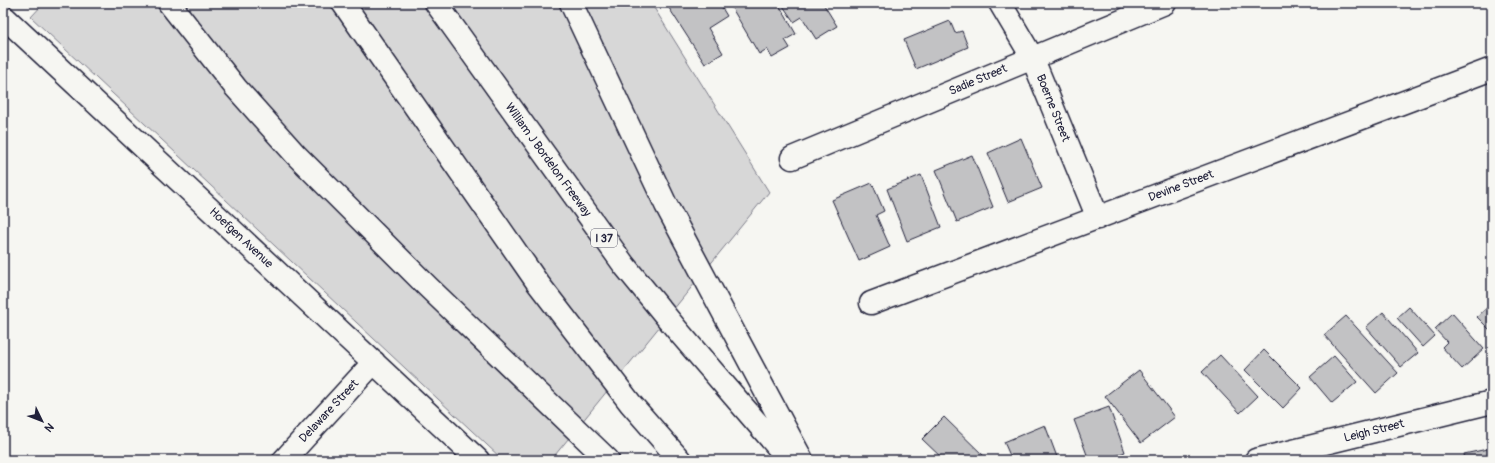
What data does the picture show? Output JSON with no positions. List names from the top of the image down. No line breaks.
{"streets":{"main road":["Sadie Street","Boerne Street","William J Bordelon Freeway","Devine Street","Hoefgen Avenue","I 37","Delaware Street","Leigh Street"]},"crossings":[["Sadie Street","Boerne Street"],["Boerne Street","Devine Street"],["Hoefgen Avenue","Delaware Street"]],"north":"bottom right"}
